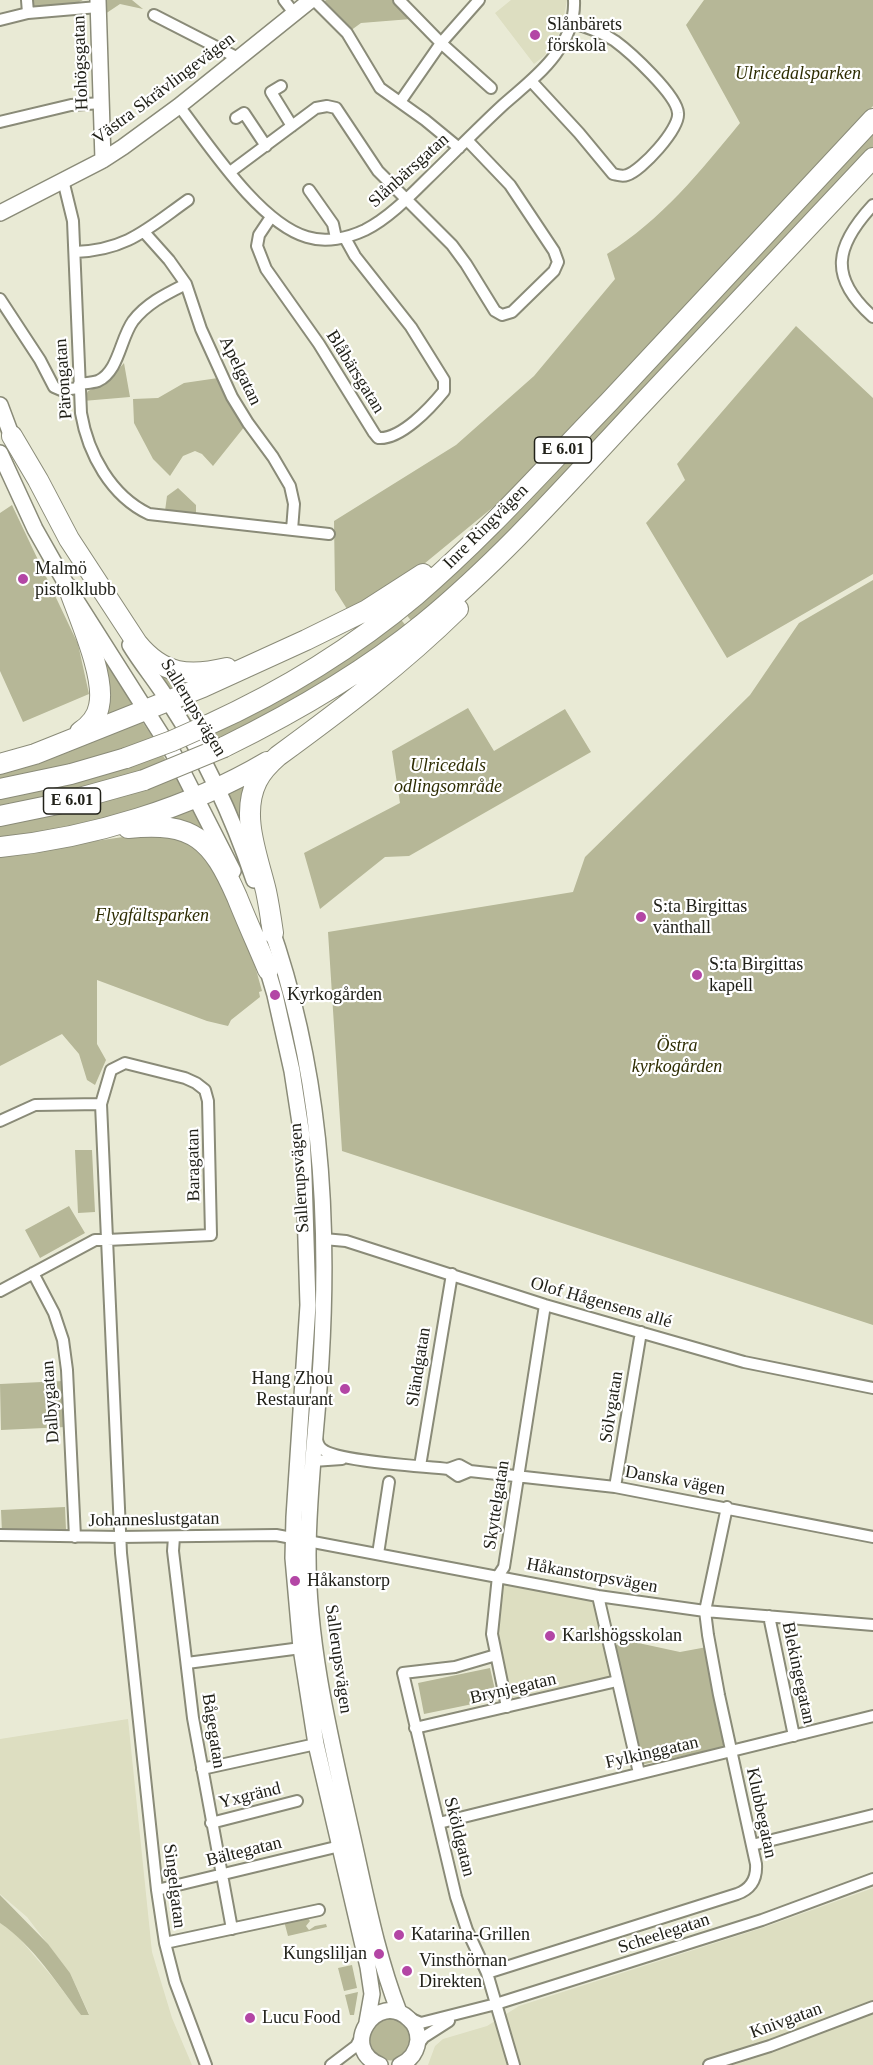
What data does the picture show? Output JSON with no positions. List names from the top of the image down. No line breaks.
{"streets":{"highway":["E 6.01","Inre Ringvägen"],"main road":["Hohögsgatan","Västra Skrävlingevägen","Sallerupsvägen"],"street":["Slånbärsgatan","Apelgatan","Blåbärsgatan","Pärongatan","Baragatan","Olof Hågensens allé","Sländgatan","Dalbygatan","Sölvgatan","Danska vägen","Skyttelgatan","Johanneslustgatan","Håkanstorpsvägen","Blekingegatan","Brynjegatan","Bågegatan","Fylkinggatan","Yxgränd","Klubbegatan","Sköldgatan","Bältegatan","Singelgatan","Scheelegatan","Knivgatan"]},"crossings":[["Hohögsgatan","Västra Skrävlingevägen"],["Västra Skrävlingevägen","Slånbärsgatan"],["Västra Skrävlingevägen","Pärongatan"],["Slånbärsgatan","Blåbärsgatan"],["Apelgatan","Pärongatan"],["Sallerupsvägen","Olof Hågensens allé"],["Sallerupsvägen","Danska vägen"],["Sallerupsvägen","Johanneslustgatan"],["Sallerupsvägen","Håkanstorpsvägen"],["Sallerupsvägen","Bältegatan"],["Sallerupsvägen","Scheelegatan"],["Baragatan","Singelgatan"],["Olof Hågensens allé","Sländgatan"],["Olof Hågensens allé","Sölvgatan"],["Olof Hågensens allé","Skyttelgatan"],["Sländgatan","Danska vägen"],["Dalbygatan","Johanneslustgatan"],["Sölvgatan","Danska vägen"],["Danska vägen","Skyttelgatan"],["Danska vägen","Klubbegatan"],["Skyttelgatan","Håkanstorpsvägen"],["Skyttelgatan","Brynjegatan"],["Skyttelgatan","Sköldgatan"],["Johanneslustgatan","Håkanstorpsvägen"],["Johanneslustgatan","Bågegatan"],["Johanneslustgatan","Singelgatan"],["Håkanstorpsvägen","Blekingegatan"],["Håkanstorpsvägen","Klubbegatan"],["Blekingegatan","Fylkinggatan"],["Brynjegatan","Sköldgatan"],["Bågegatan","Yxgränd"],["Bågegatan","Bältegatan"],["Fylkinggatan","Klubbegatan"],["Fylkinggatan","Sköldgatan"],["Klubbegatan","Sköldgatan"],["Sköldgatan","Scheelegatan"],["Bältegatan","Singelgatan"]],"parks":["Ulricedalsparken","Ulricedals odlingsområde","Flygfältsparken","Östra kyrkogården"],"places":["Slånbärets förskola","Malmö pistolklubb","S:ta Birgittas vänthall","S:ta Birgittas kapell","Kyrkogården","Hang Zhou Restaurant","Håkanstorp","Karlshögsskolan","Katarina-Grillen","Kungsliljan","Vinsthörnan Direkten","Lucu Food"]}
